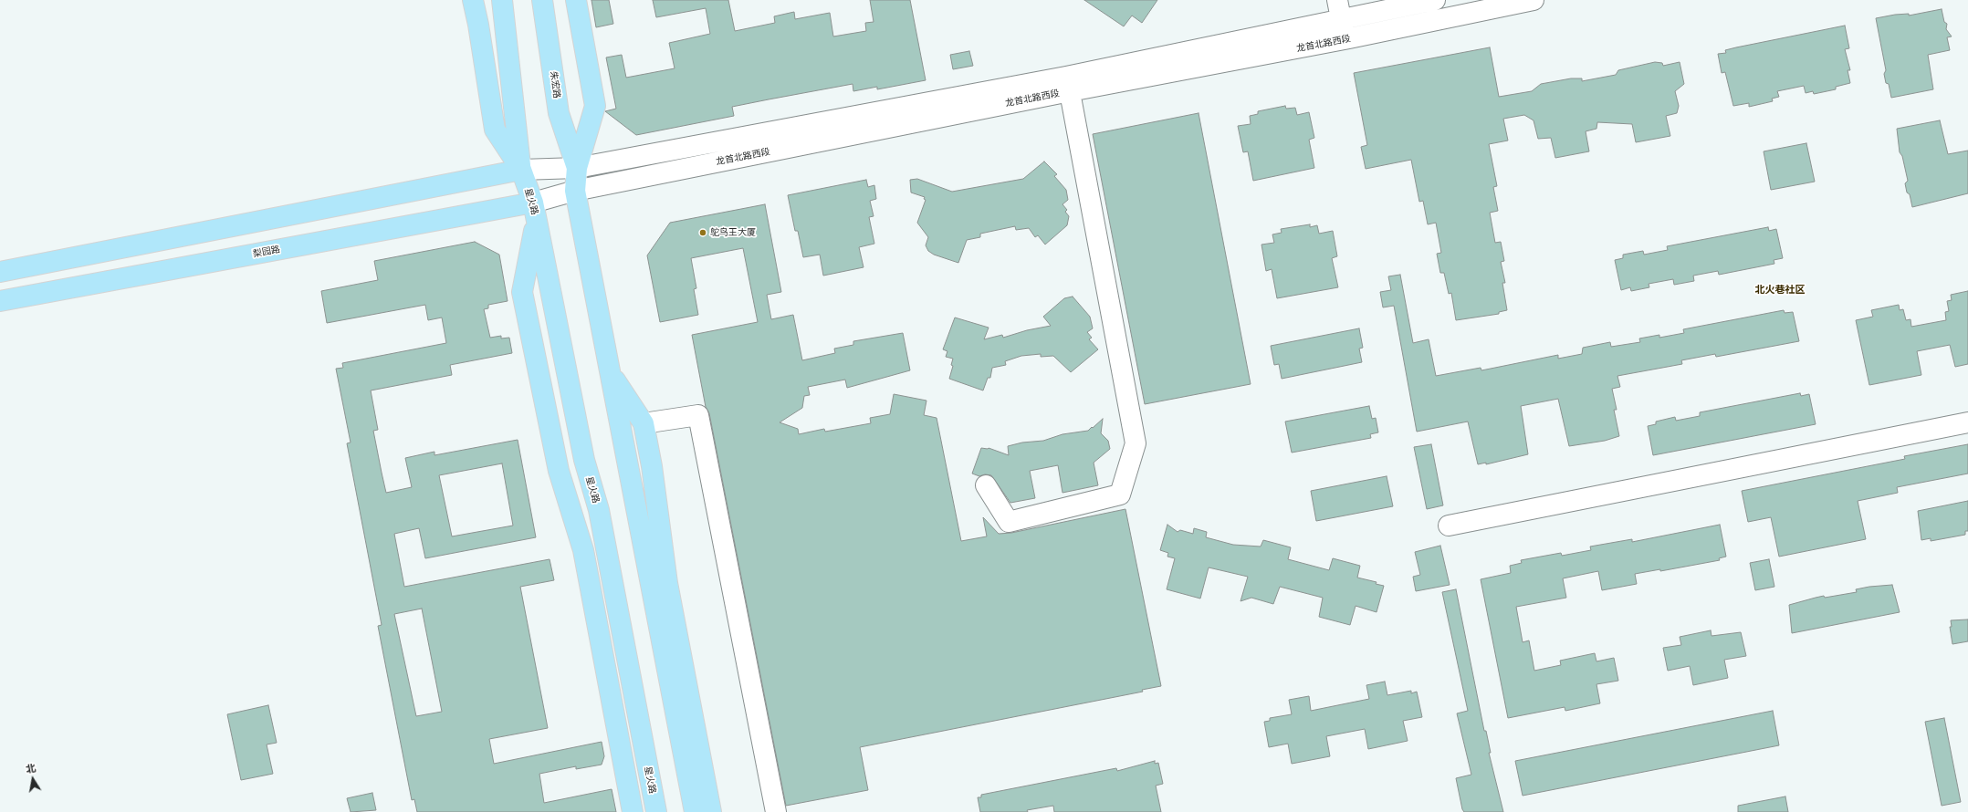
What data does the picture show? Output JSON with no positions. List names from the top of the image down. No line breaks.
{"streets":{"main road":["朱宏路","星火路","梨园路"],"street":["龙首北路西段"]},"crossings":[["龙首北路西段","朱宏路"],["龙首北路西段","星火路"],["龙首北路西段","梨园路"],["星火路","梨园路"]],"districts":["北火巷社区"],"places":["鸵鸟王大厦"],"north":"top"}
